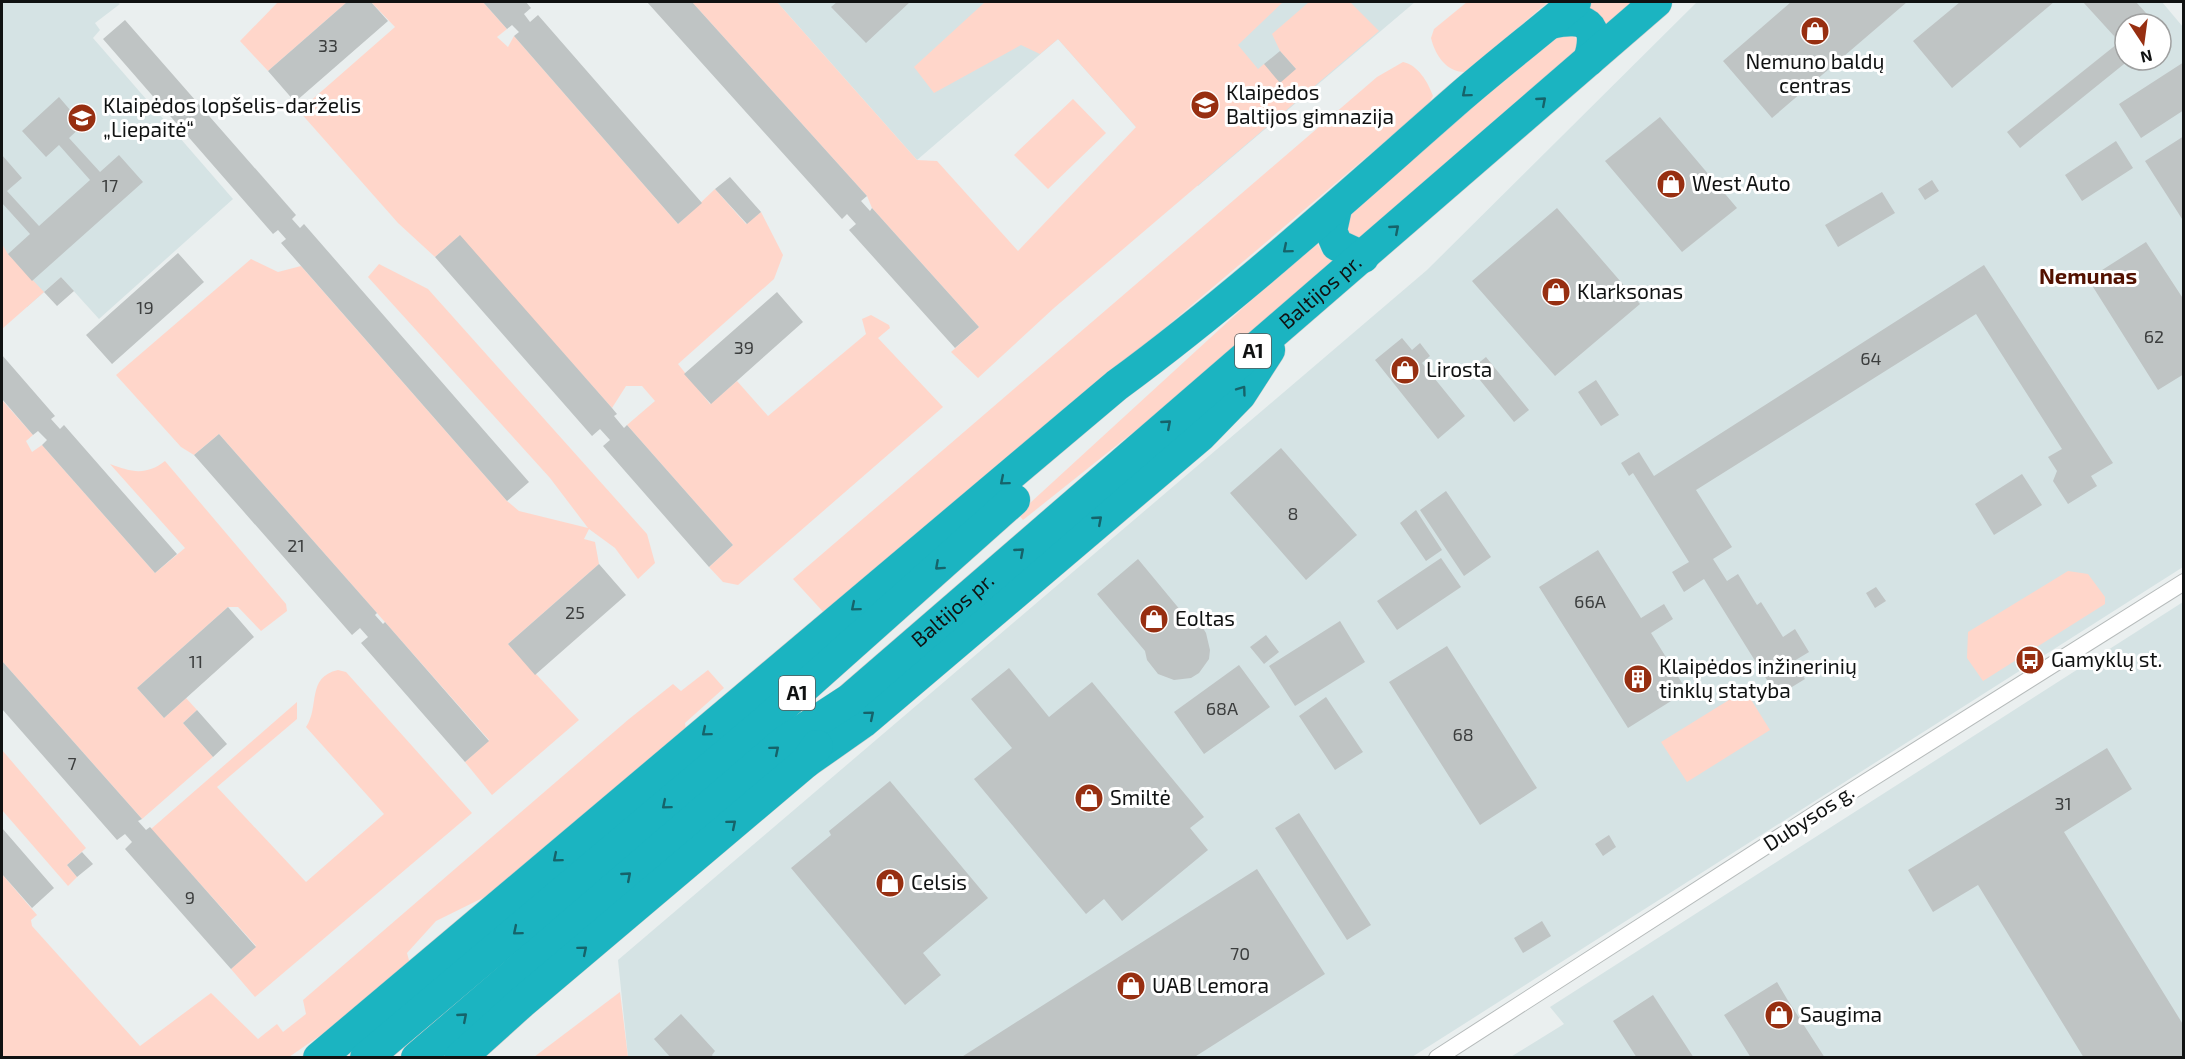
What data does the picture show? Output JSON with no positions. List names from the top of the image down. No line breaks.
{"streets":{"highway":["Baltijos pr.","A1"],"street":["Dubysos g."]},"crossings":[["Baltijos pr.","A1"]],"districts":["Nemunas"],"places":{"shop":["Nemuno baldų centras","West Auto","Klarksonas","Lirosta","Eoltas","Smiltė","Celsis","UAB Lemora","Saugima"],"school or university":["Klaipėdos Baltijos gimnazija","Klaipėdos lopšelis-darželis „Liepaitė“"],"bus stop":["Gamyklų st."],"building":["Klaipėdos inžinerinių tinklų statyba"]},"house_numbers":["33","17","19","62","39","64","8","21","66A","25","11","68A","68","7","31","9","70"],"north":"bottom"}
